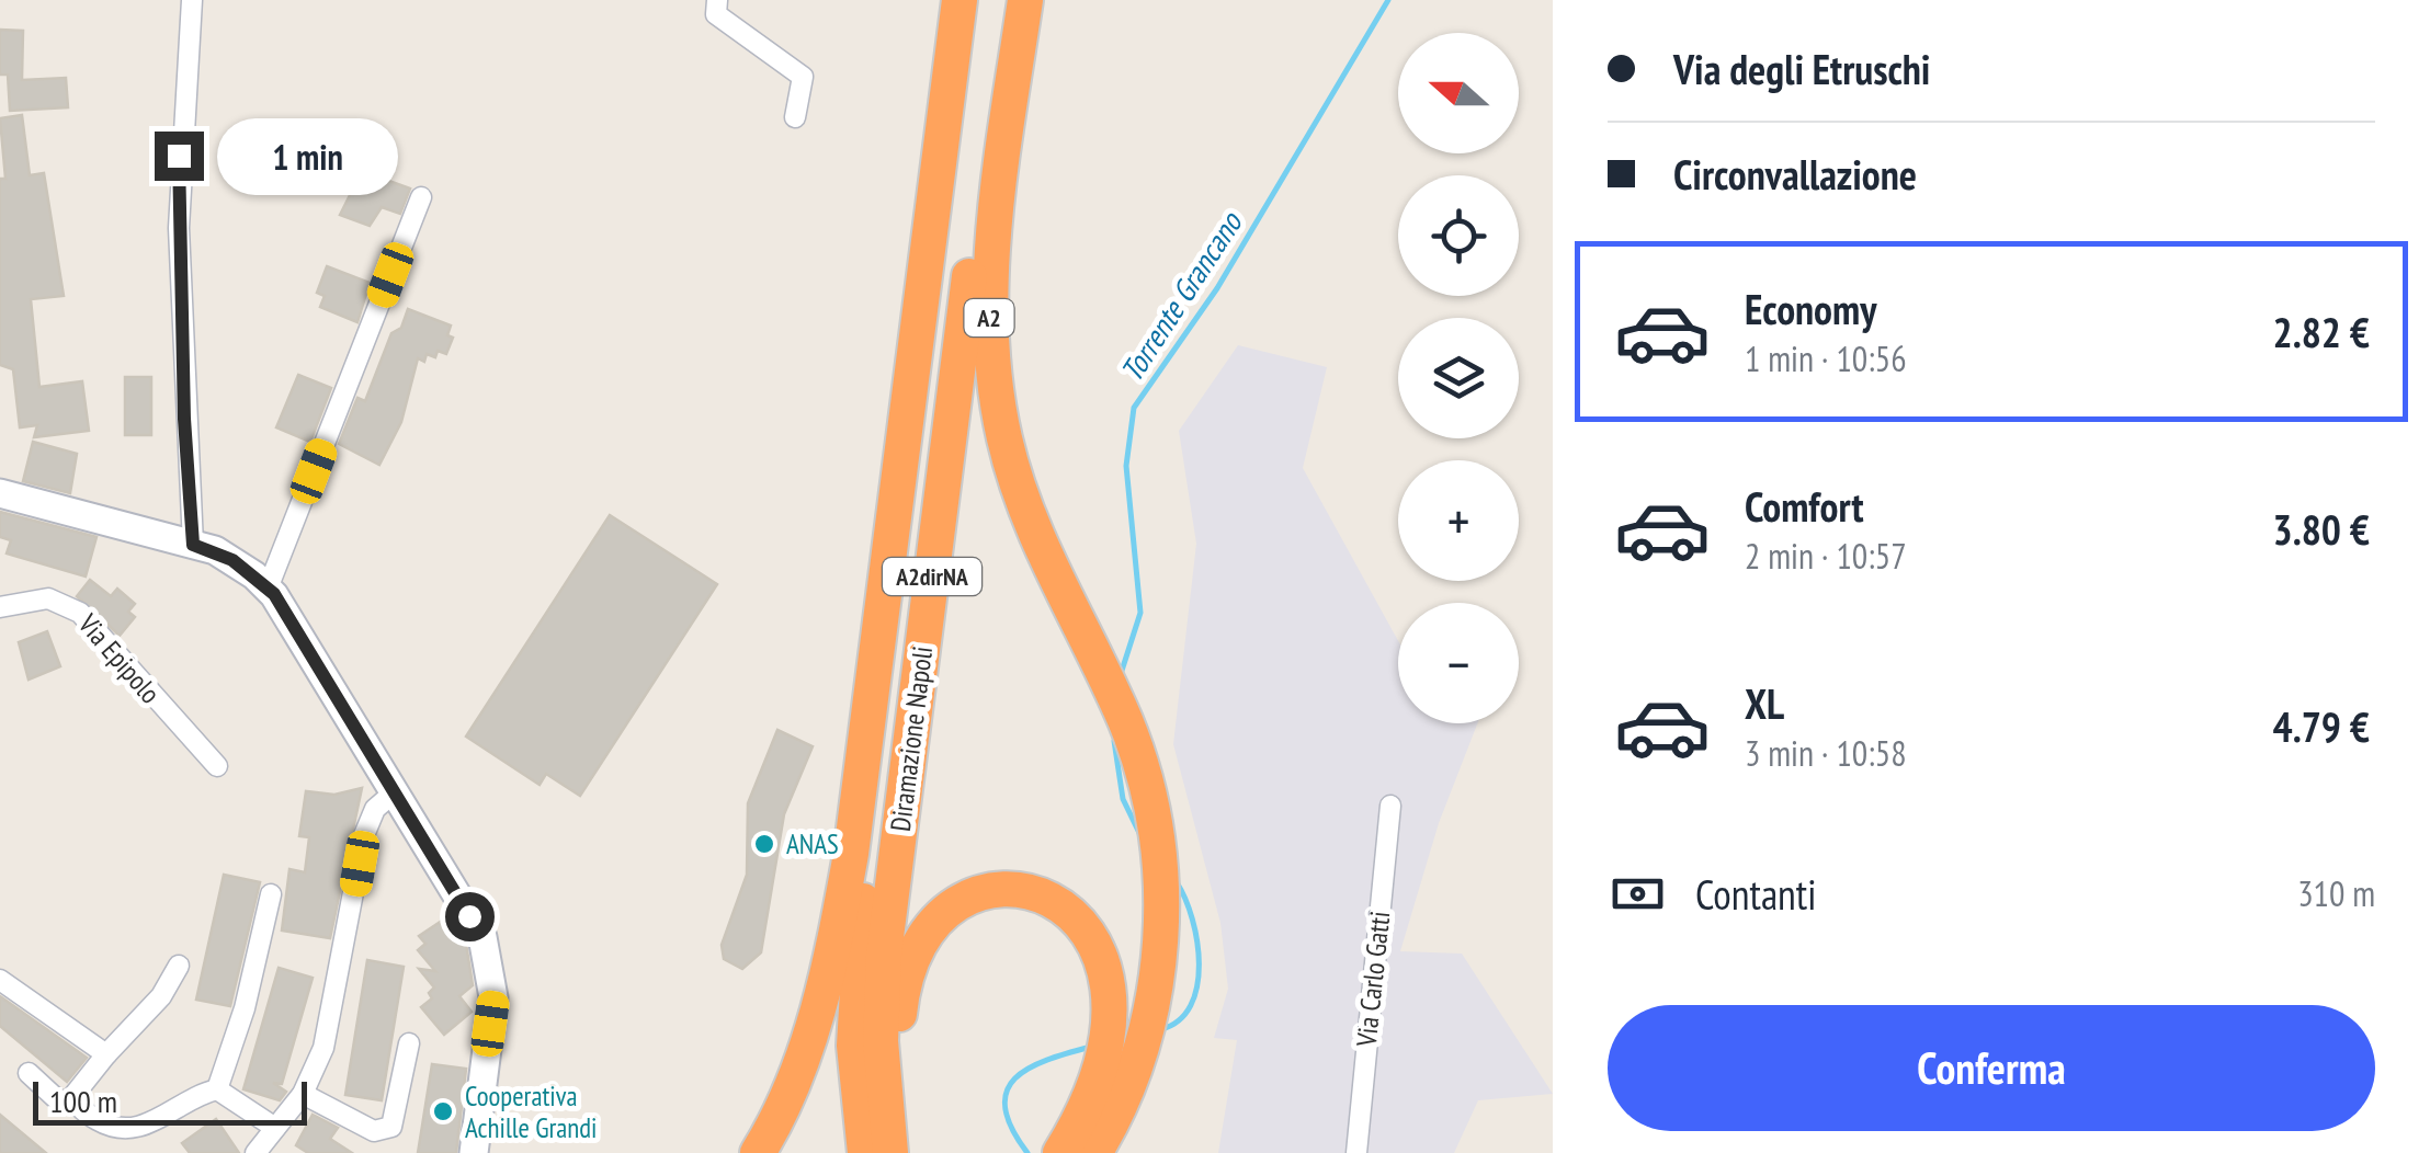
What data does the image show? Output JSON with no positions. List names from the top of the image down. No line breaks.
{"streets":{"highway":["A2","A2dirNA","Diramazione Napoli"],"street":["Via Epipolo","Via Carlo Gatti"]},"water":["Torrente Grancano"],"places":["ANAS","Cooperativa Achille Grandi"],"scale_bar":"100 m","north":"left","page":{"banner":["Via degli Etruschi","Circonvallazione"],"map_buttons":["+","−"],"bubble":"1 min","list":[{"name":"Economy","note":"1 min · 10:56","value":"2.82 €"},{"name":"Comfort","note":"2 min · 10:57","value":"3.80 €"},{"name":"XL","note":"3 min · 10:58","value":"4.79 €"}],"pay":["Contanti","310 m"],"buttons":"Conferma","scale":"100 m"}}
